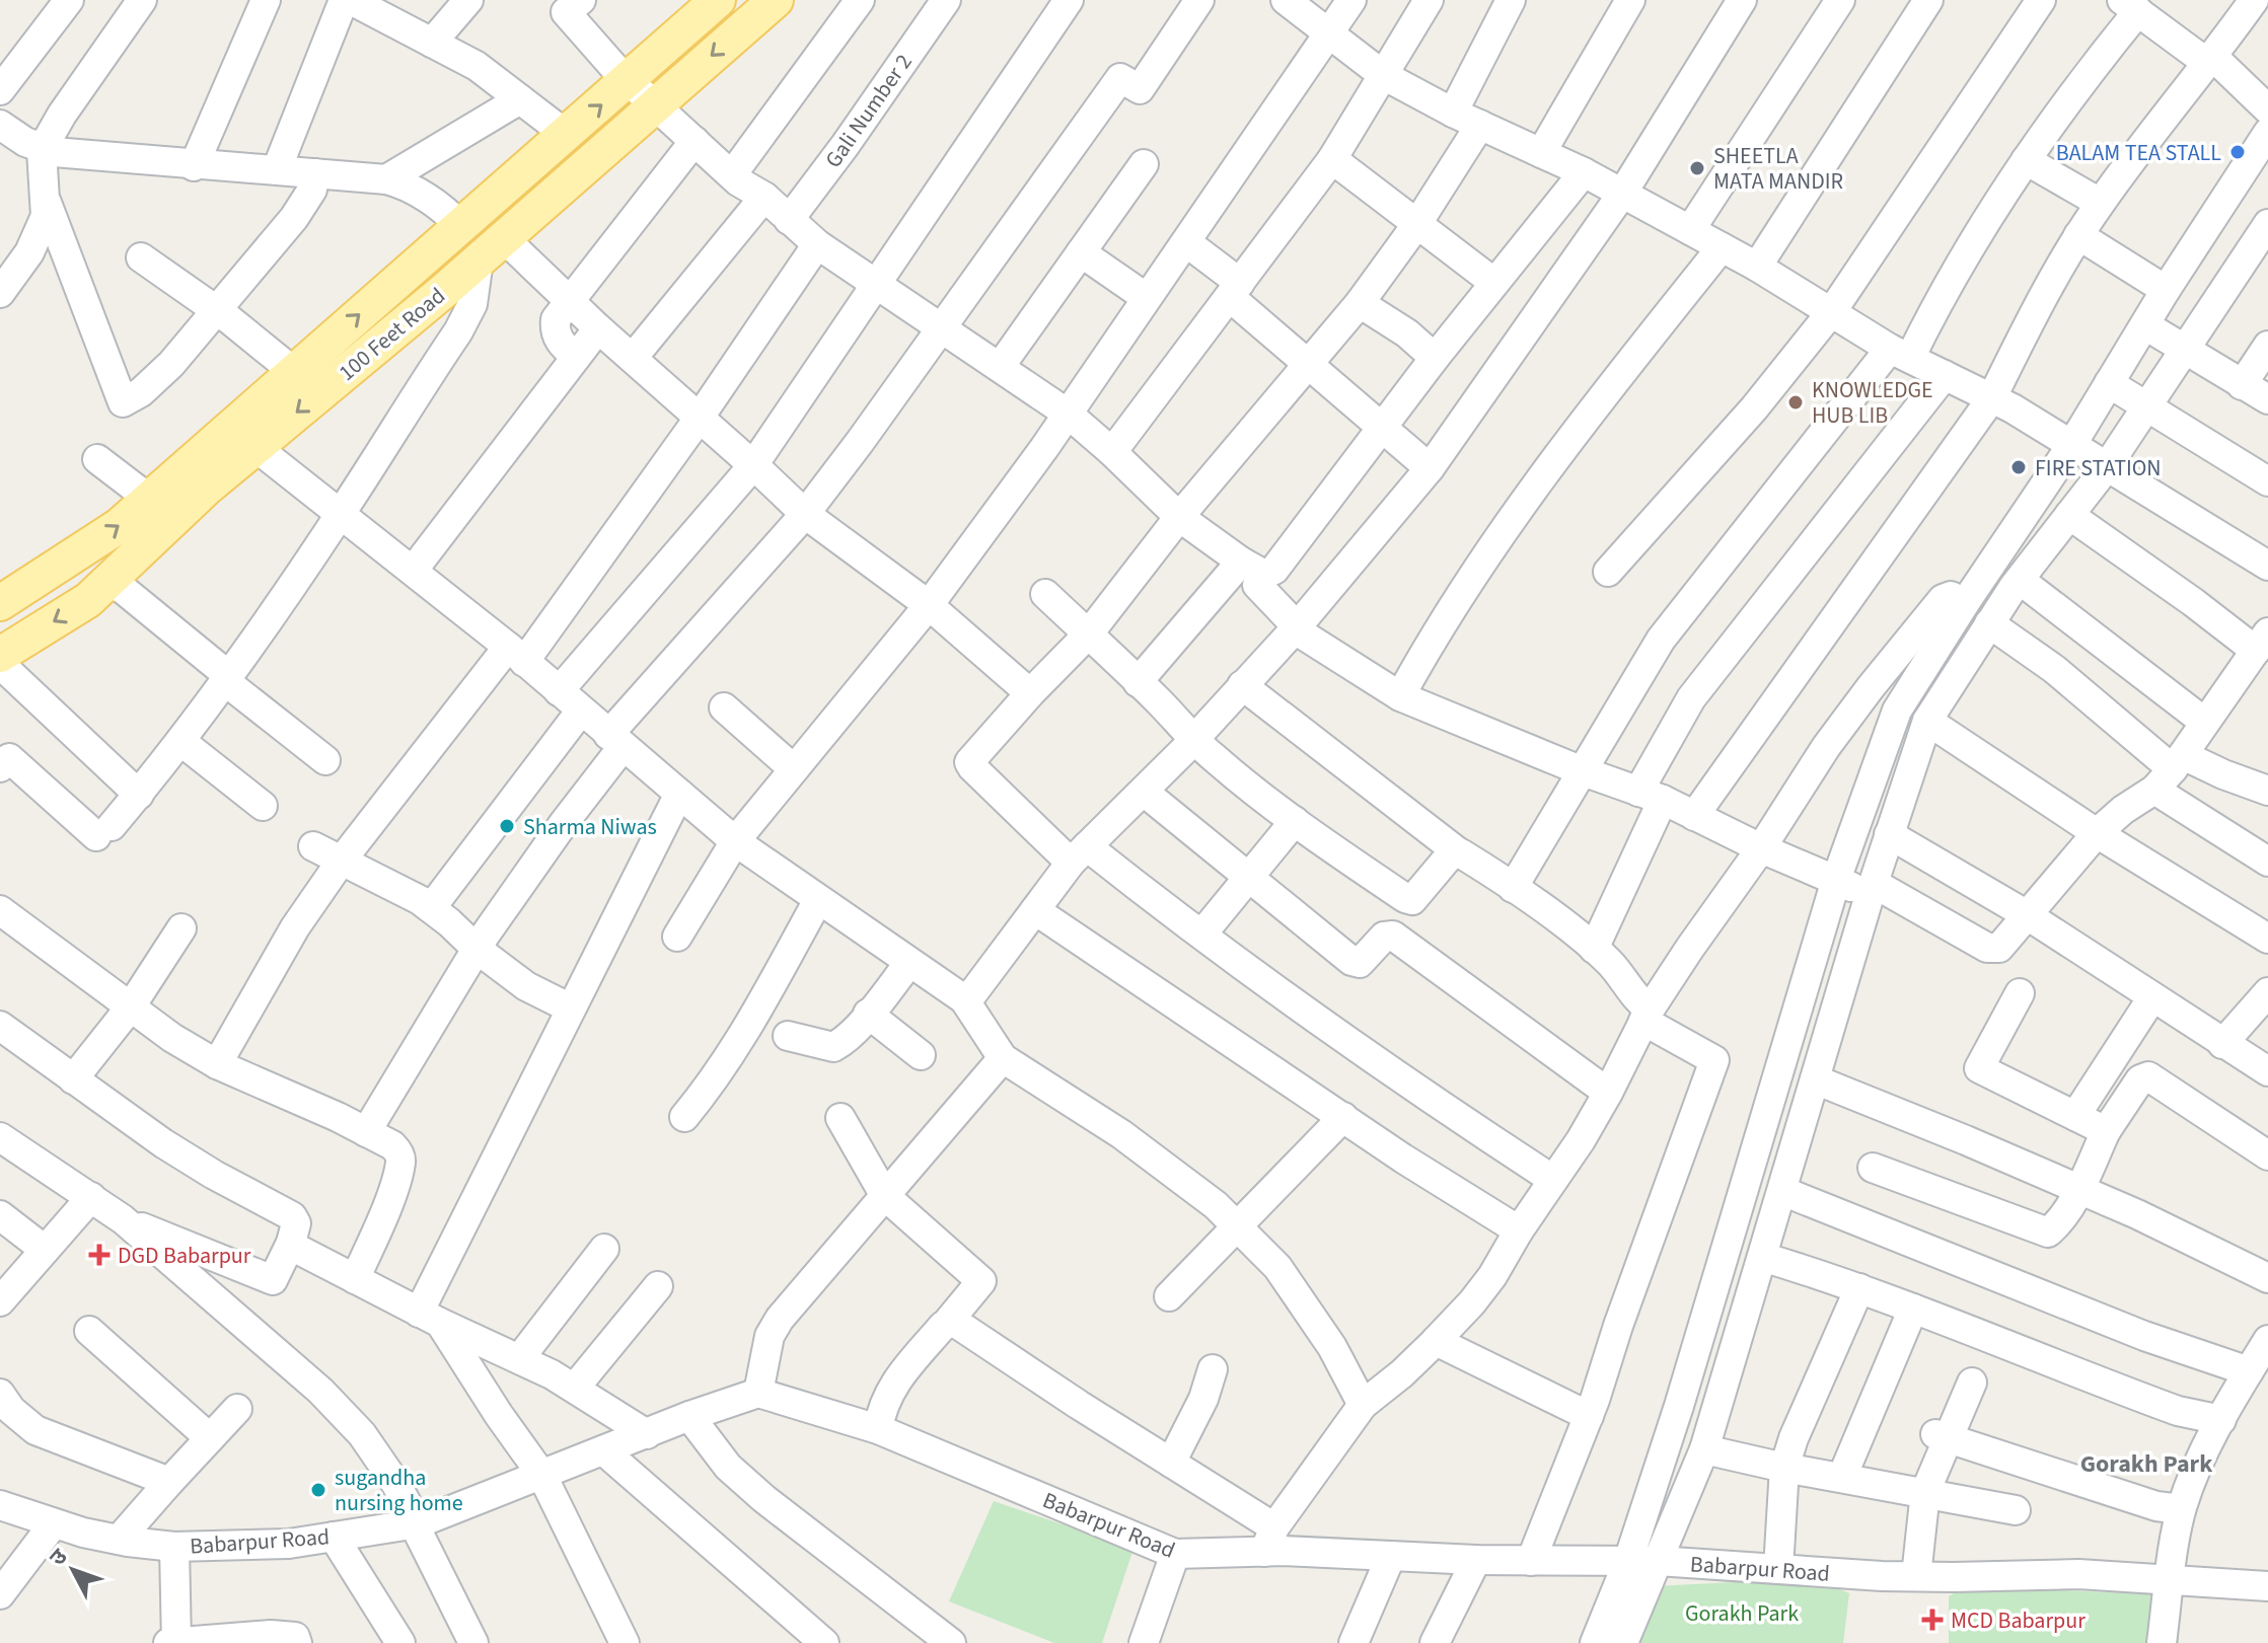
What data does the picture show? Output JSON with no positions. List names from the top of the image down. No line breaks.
{"streets":{"main road":["100 Feet Road"],"street":["Gali Number 2","Babarpur Road"]},"districts":["Gorakh Park"],"parks":["Gorakh Park"],"places":{"other":["BALAM TEA STALL","SHEETLA MATA MANDIR","KNOWLEDGE HUB LIB","FIRE STATION","Sharma Niwas","sugandha nursing home"],"health":["DGD Babarpur","MCD Babarpur"]},"north":"top left"}
